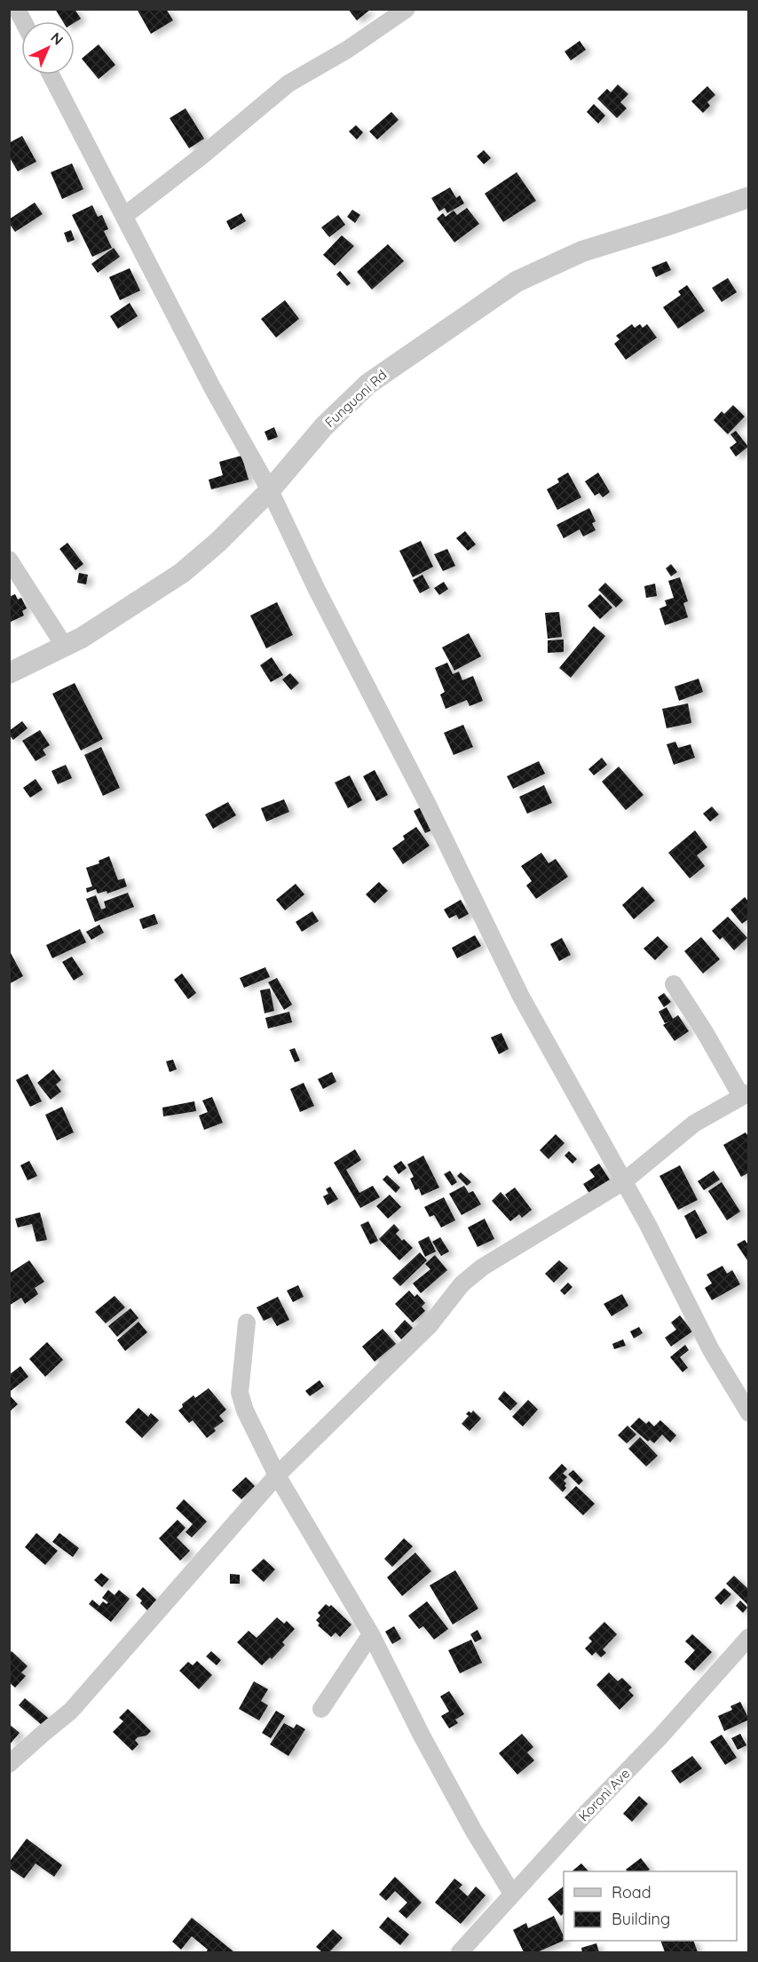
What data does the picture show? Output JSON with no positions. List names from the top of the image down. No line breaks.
{"streets":{"street":["Funguoni Rd","Koroni Ave"]},"legend":["Road","Building"],"north":"top right"}
